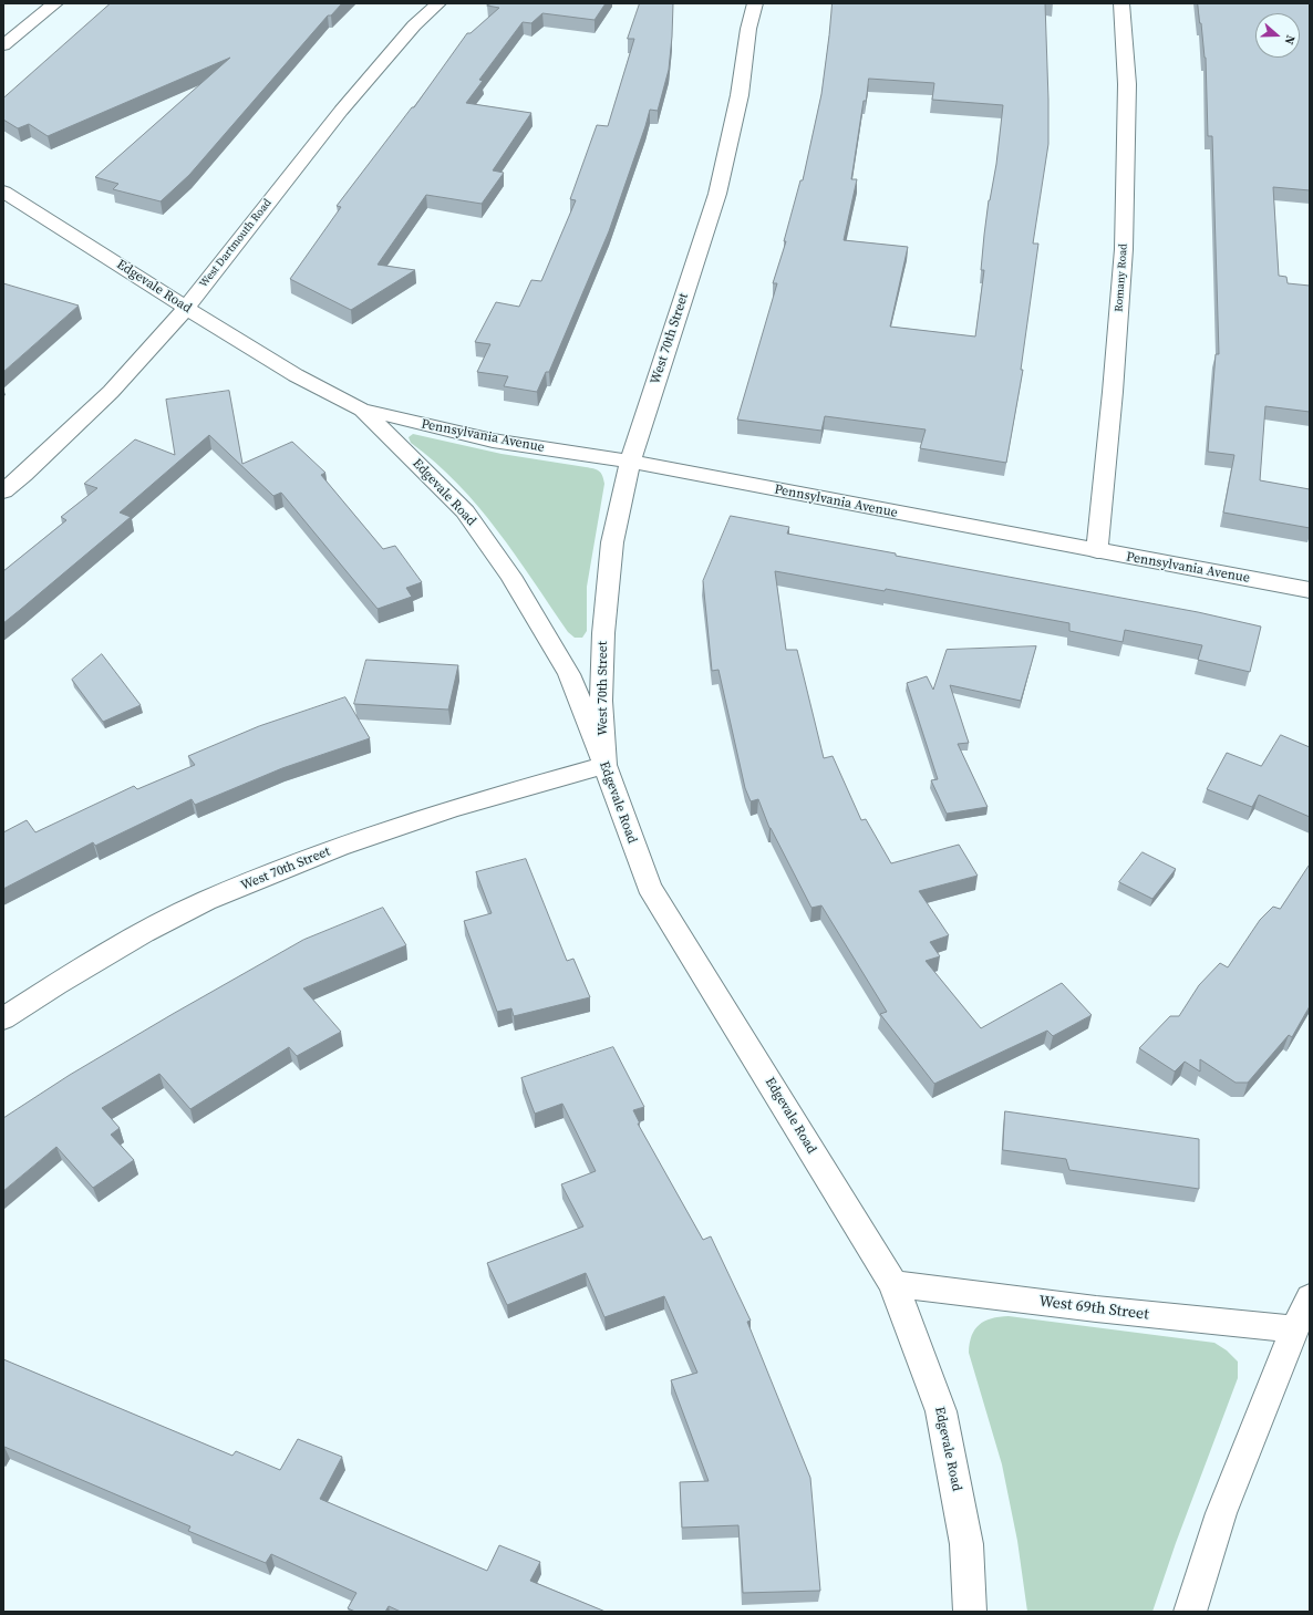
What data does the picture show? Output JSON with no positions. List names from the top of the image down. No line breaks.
{"streets":{"street":["West Dartmouth Road","Romany Road","Edgevale Road","West 70th Street","Pennsylvania Avenue","West 69th Street"]},"crossings":[["West Dartmouth Road","Edgevale Road"],["Romany Road","Pennsylvania Avenue"],["Edgevale Road","West 70th Street"],["Edgevale Road","Pennsylvania Avenue"],["Edgevale Road","West 69th Street"],["West 70th Street","Pennsylvania Avenue"]],"north":"right"}
